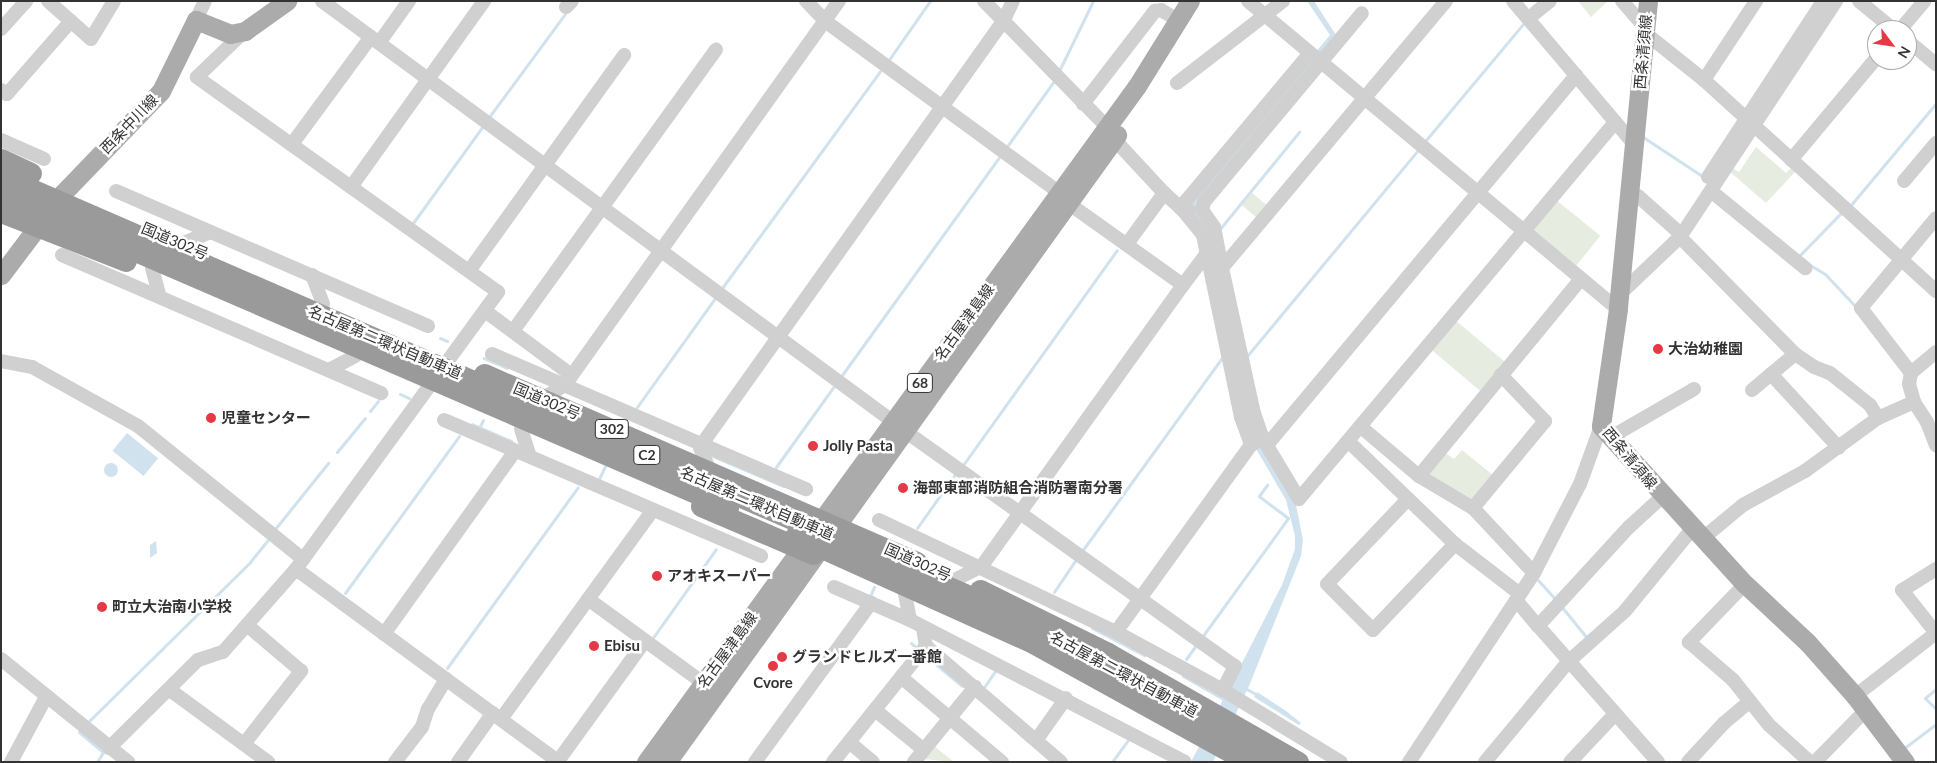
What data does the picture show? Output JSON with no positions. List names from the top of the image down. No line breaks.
{"streets":{"highway":["国道302号","名古屋第二環状自動車道","302","C2"],"main road":["西条清須線","西条中川線","名古屋津島線","68"]},"crossings":[["西条中川線","国道302号"],["西条中川線","302"],["国道302号","名古屋津島線"],["国道302号","名古屋第二環状自動車道"],["名古屋津島線","302"]],"places":["大治幼稚園","児童センター","Jolly Pasta","海部東部消防組合消防署南分署","アオキスーパー","町立大治南小学校","Ebisu","グランドヒルズ一番館","Cvore"],"north":"bottom right"}
